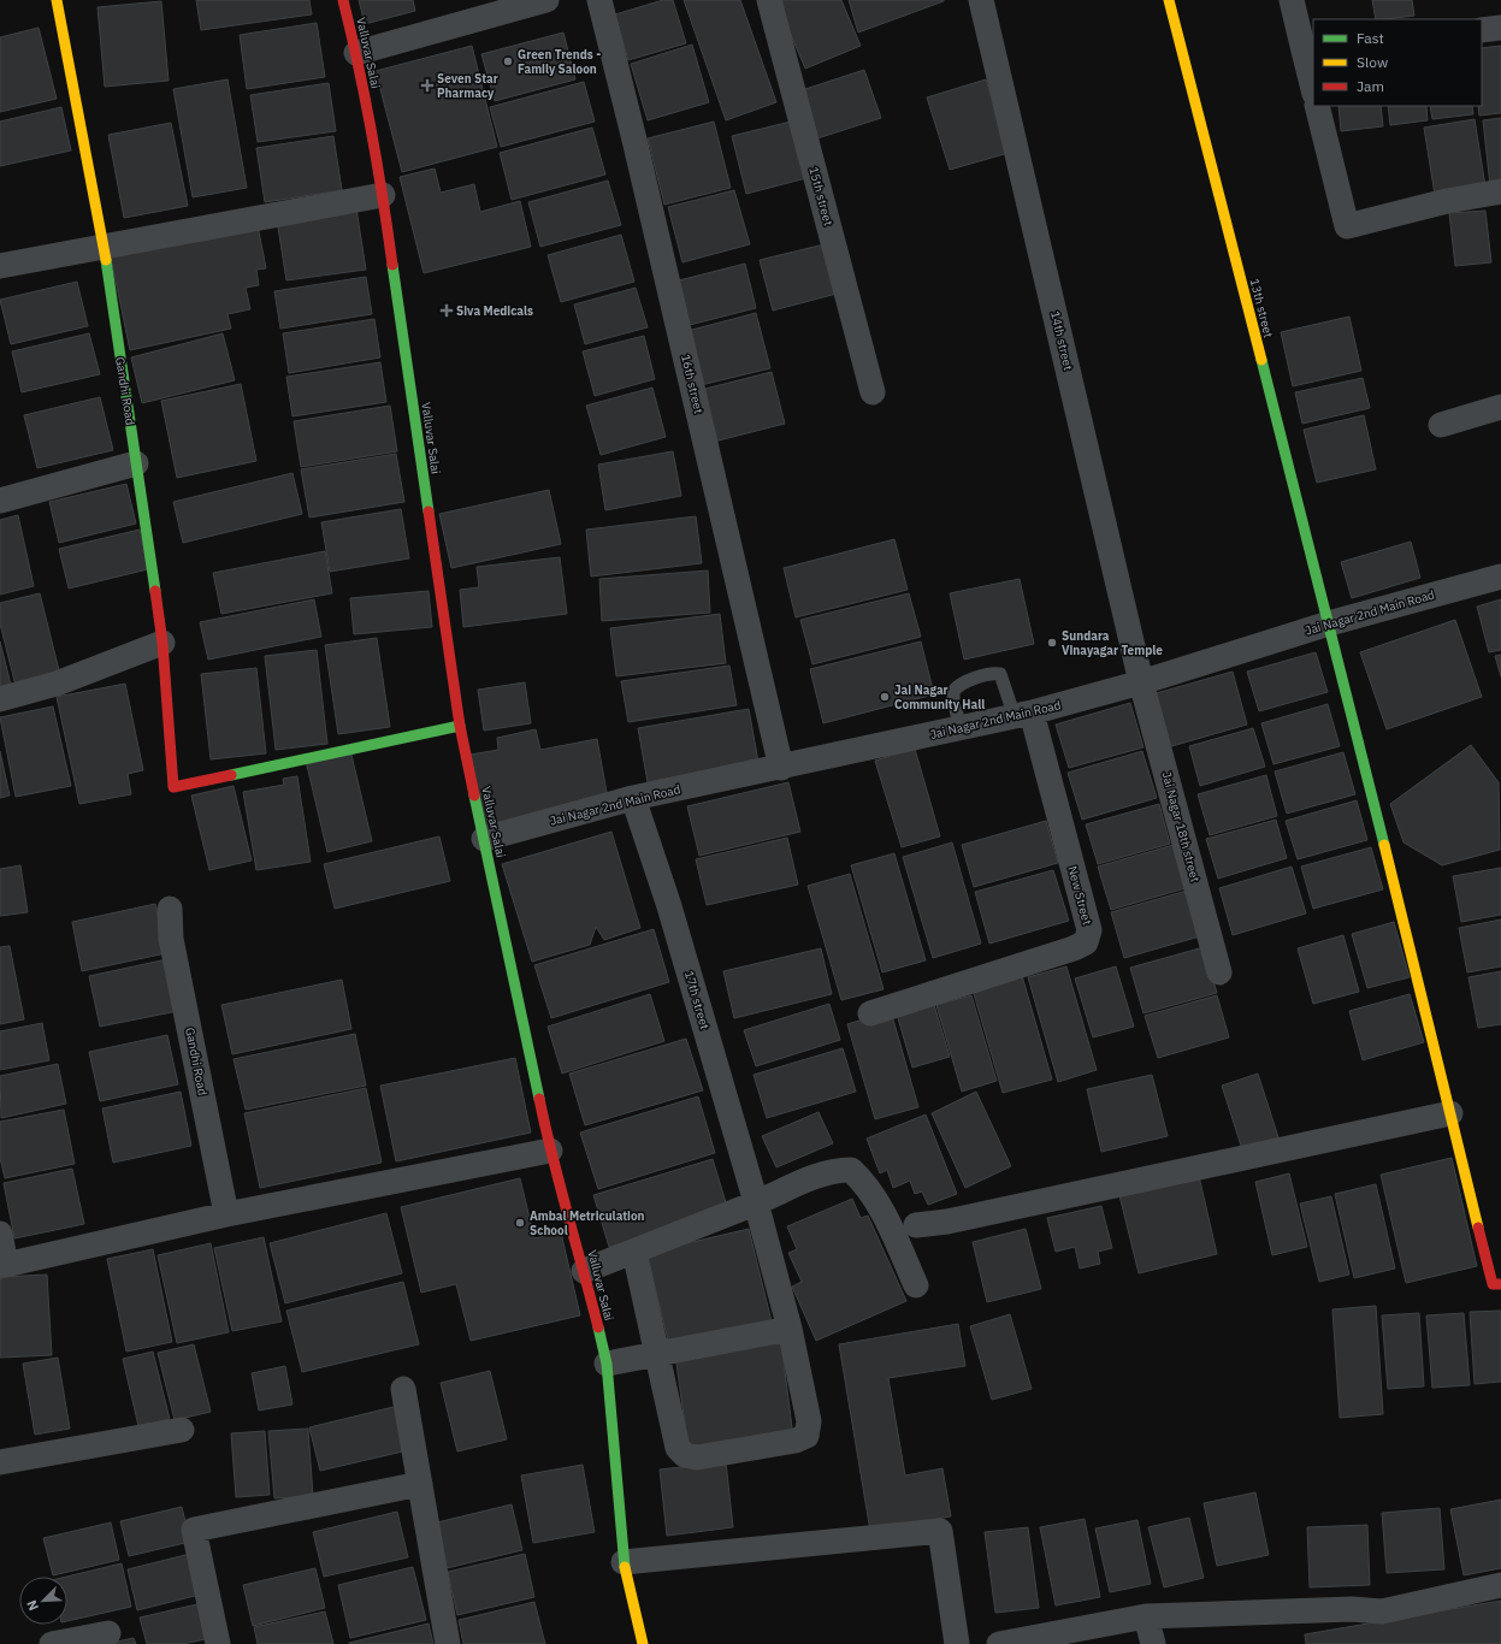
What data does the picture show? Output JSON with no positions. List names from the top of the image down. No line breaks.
{"streets":{"street":["Valluvar Salai","15th street","13th street","14th street","16th street","Gandhi Road","Jai Nagar 2nd Main Road","Jai Nagar 18th street","New Street","17th street"]},"crossings":[["Valluvar Salai","Gandhi Road"],["Valluvar Salai","Jai Nagar 2nd Main Road"],["13th street","Jai Nagar 2nd Main Road"],["14th street","Jai Nagar 2nd Main Road"],["14th street","Jai Nagar 18th street"],["16th street","Jai Nagar 2nd Main Road"],["Jai Nagar 2nd Main Road","Jai Nagar 18th street"],["Jai Nagar 2nd Main Road","New Street"],["Jai Nagar 2nd Main Road","17th street"]],"places":{"other":["Green Trends - Family Saloon","Sundara Vinayagar Temple","Jai Nagar Community Hall","Ambal Metriculation School"],"health":["Seven Star Pharmacy","Siva Medicals"]},"legend":["Fast","Slow","Jam"],"north":"bottom left"}
